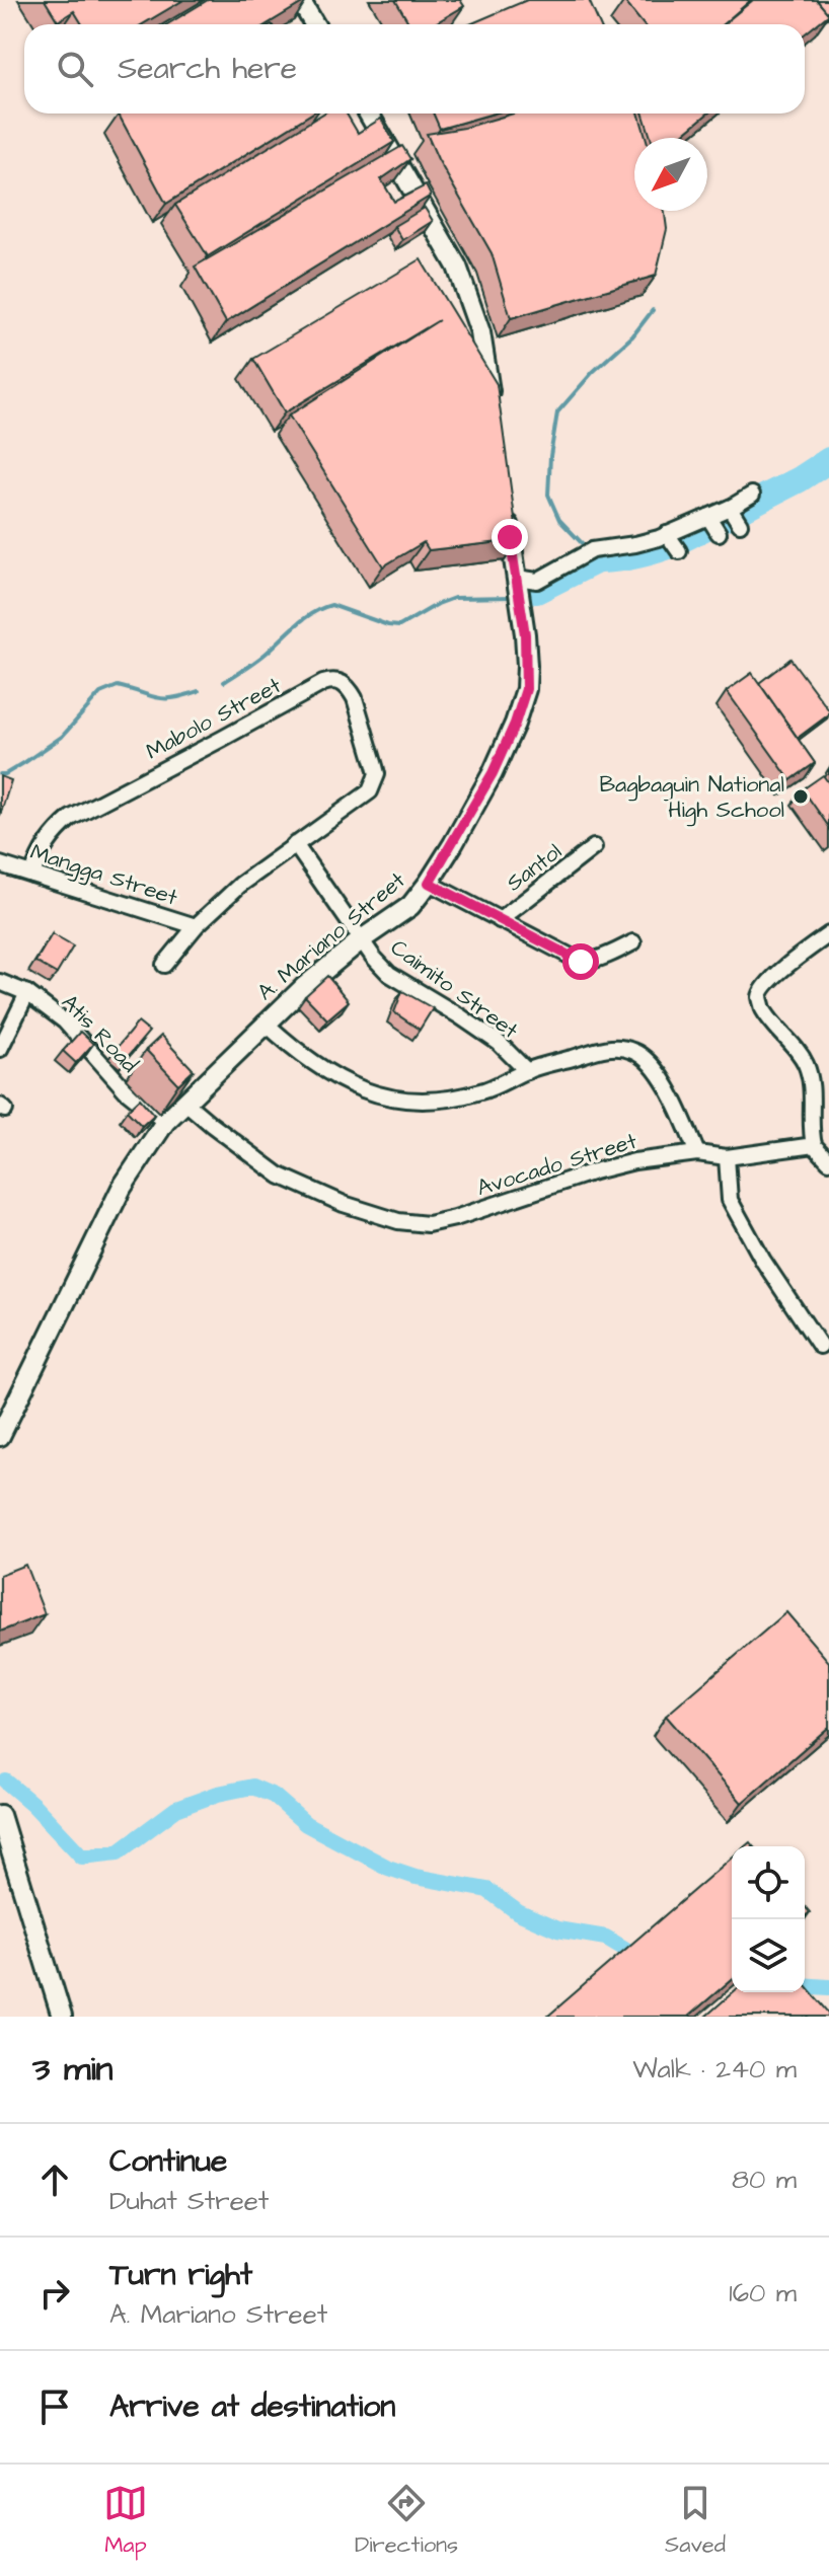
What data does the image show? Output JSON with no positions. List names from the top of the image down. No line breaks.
{"streets":{"street":["Mabolo Street","Santol","Mangga Street","A. Mariano Street","Caimito Street","Atis Road","Avocado Street"]},"crossings":[["Mabolo Street","Mangga Street"],["A. Mariano Street","Caimito Street"],["A. Mariano Street","Atis Road"],["A. Mariano Street","Avocado Street"]],"places":["Bagbaguin National High School"],"north":"bottom left","page":{"search":"Search here","heading":["3 min","Walk · 240 m"],"list":[["Continue","Duhat Street","80 m"],["Turn right","A. Mariano Street","160 m"],"Arrive at destination"],"nav":["Map","Directions","Saved"]}}
